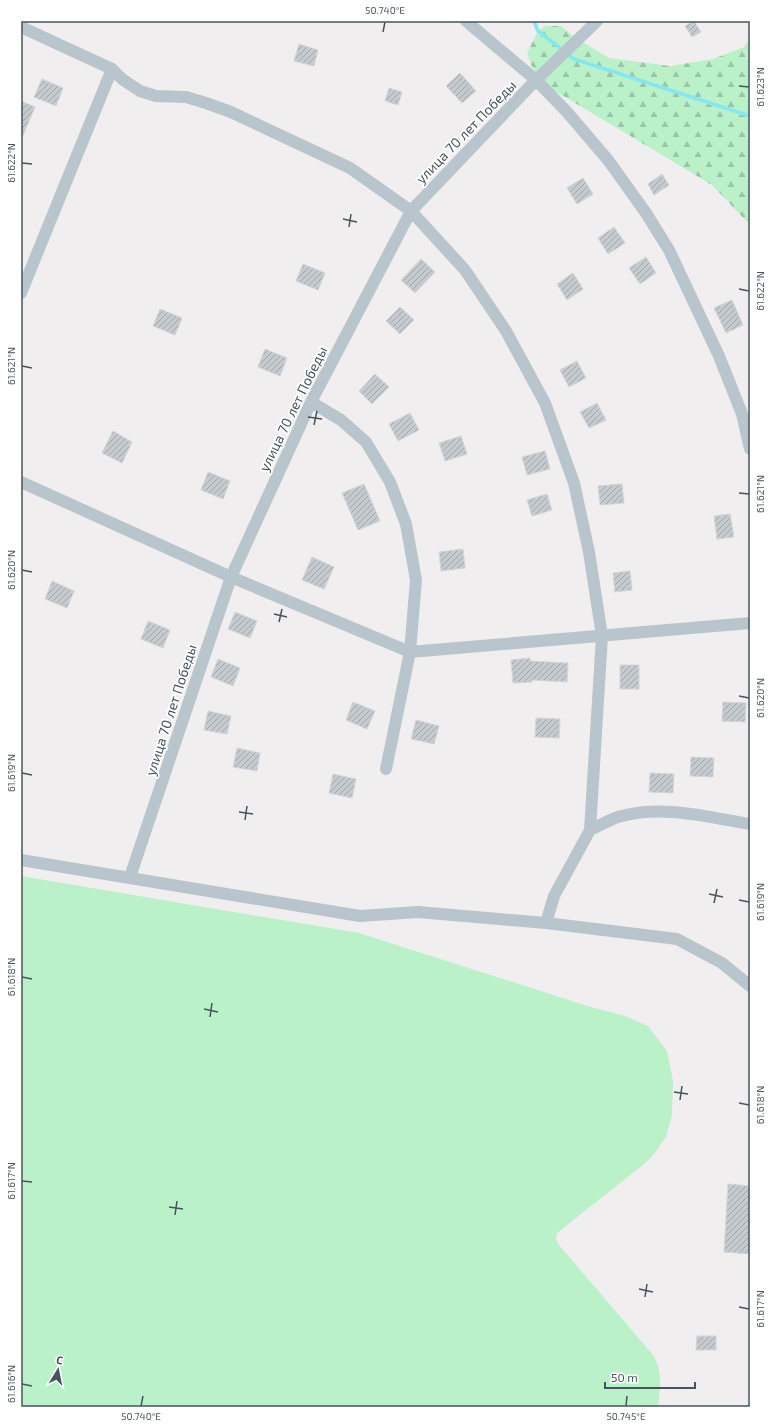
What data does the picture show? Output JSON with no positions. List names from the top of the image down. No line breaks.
{"streets":{"street":["улица 70 лет Победы"]},"scale_bar":"50 m","north":"top","coordinates":["50.740°E","61.623°N","61.622°N","61.621°N","61.620°N","61.619°N","61.618°N","61.617°N","61.616°N","50.745°E"]}
